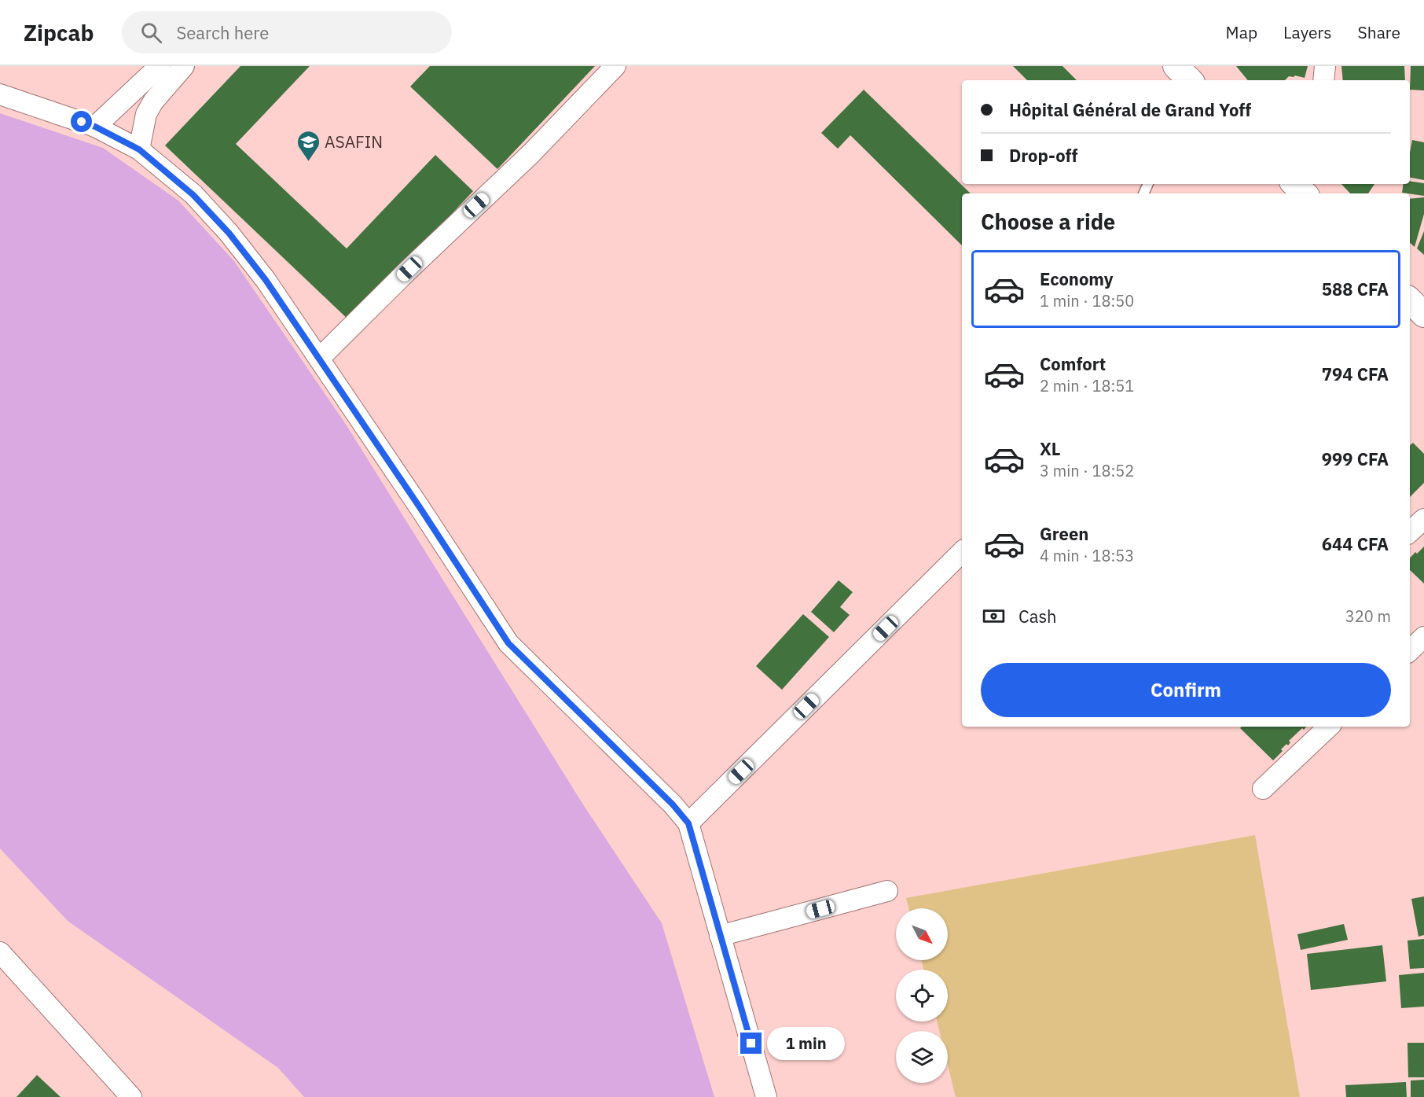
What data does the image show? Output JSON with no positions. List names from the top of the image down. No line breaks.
{"places":{"school or university":["ASAFIN"]},"north":"bottom right","page":{"header":"Zipcab","search":"Search here","nav":["Map","Layers","Share"],"banner":["Hôpital Général de Grand Yoff","Drop-off"],"heading":"Choose a ride","list":[{"name":"Economy","note":"1 min · 18:50","value":"588 CFA"},{"name":"Comfort","note":"2 min · 18:51","value":"794 CFA"},{"name":"XL","note":"3 min · 18:52","value":"999 CFA"},{"name":"Green","note":"4 min · 18:53","value":"644 CFA"}],"pay":["Cash","320 m"],"buttons":"Confirm","bubble":"1 min"}}
